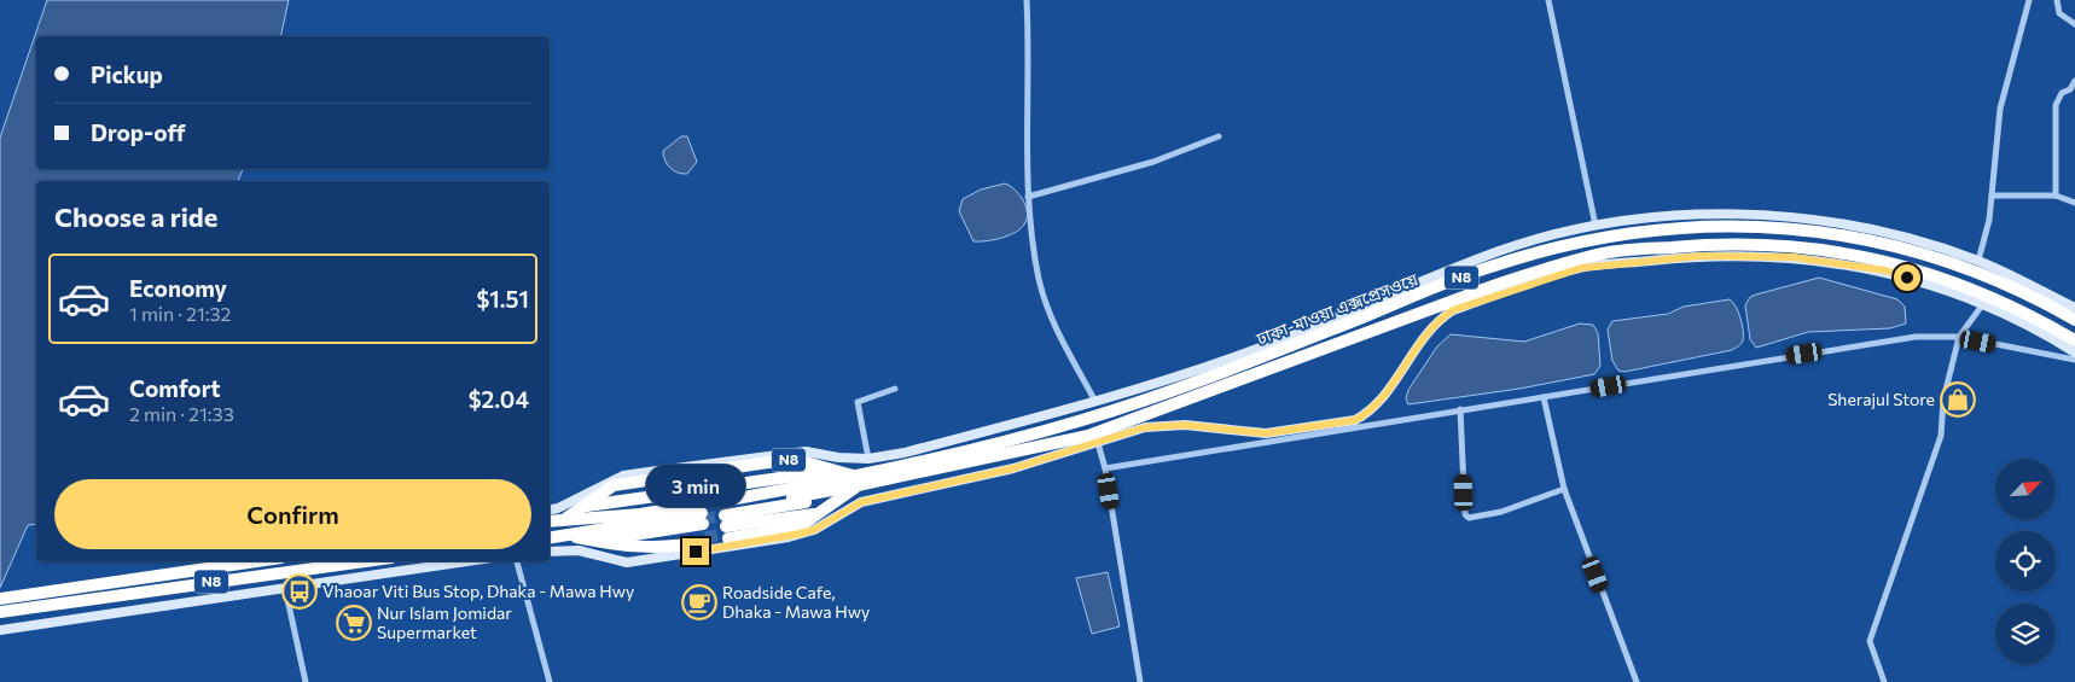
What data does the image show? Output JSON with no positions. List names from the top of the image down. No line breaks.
{"streets":{"highway":["N8","ঢাকা-মাওয়া এক্সপ্রেসওয়ে"]},"places":{"shop":["Sherajul Store"],"bus stop":["Vhaoar Viti Bus Stop, Dhaka - Mawa Hwy"],"cafe":["Roadside Cafe, Dhaka - Mawa Hwy"],"supermarket":["Nur Islam Jomidar Supermarket"]},"north":"top right","page":{"banner":["Pickup","Drop-off"],"heading":"Choose a ride","list":[{"name":"Economy","note":"1 min · 21:32","value":"$1.51"},{"name":"Comfort","note":"2 min · 21:33","value":"$2.04"}],"bubble":"3 min","buttons":"Confirm"}}
